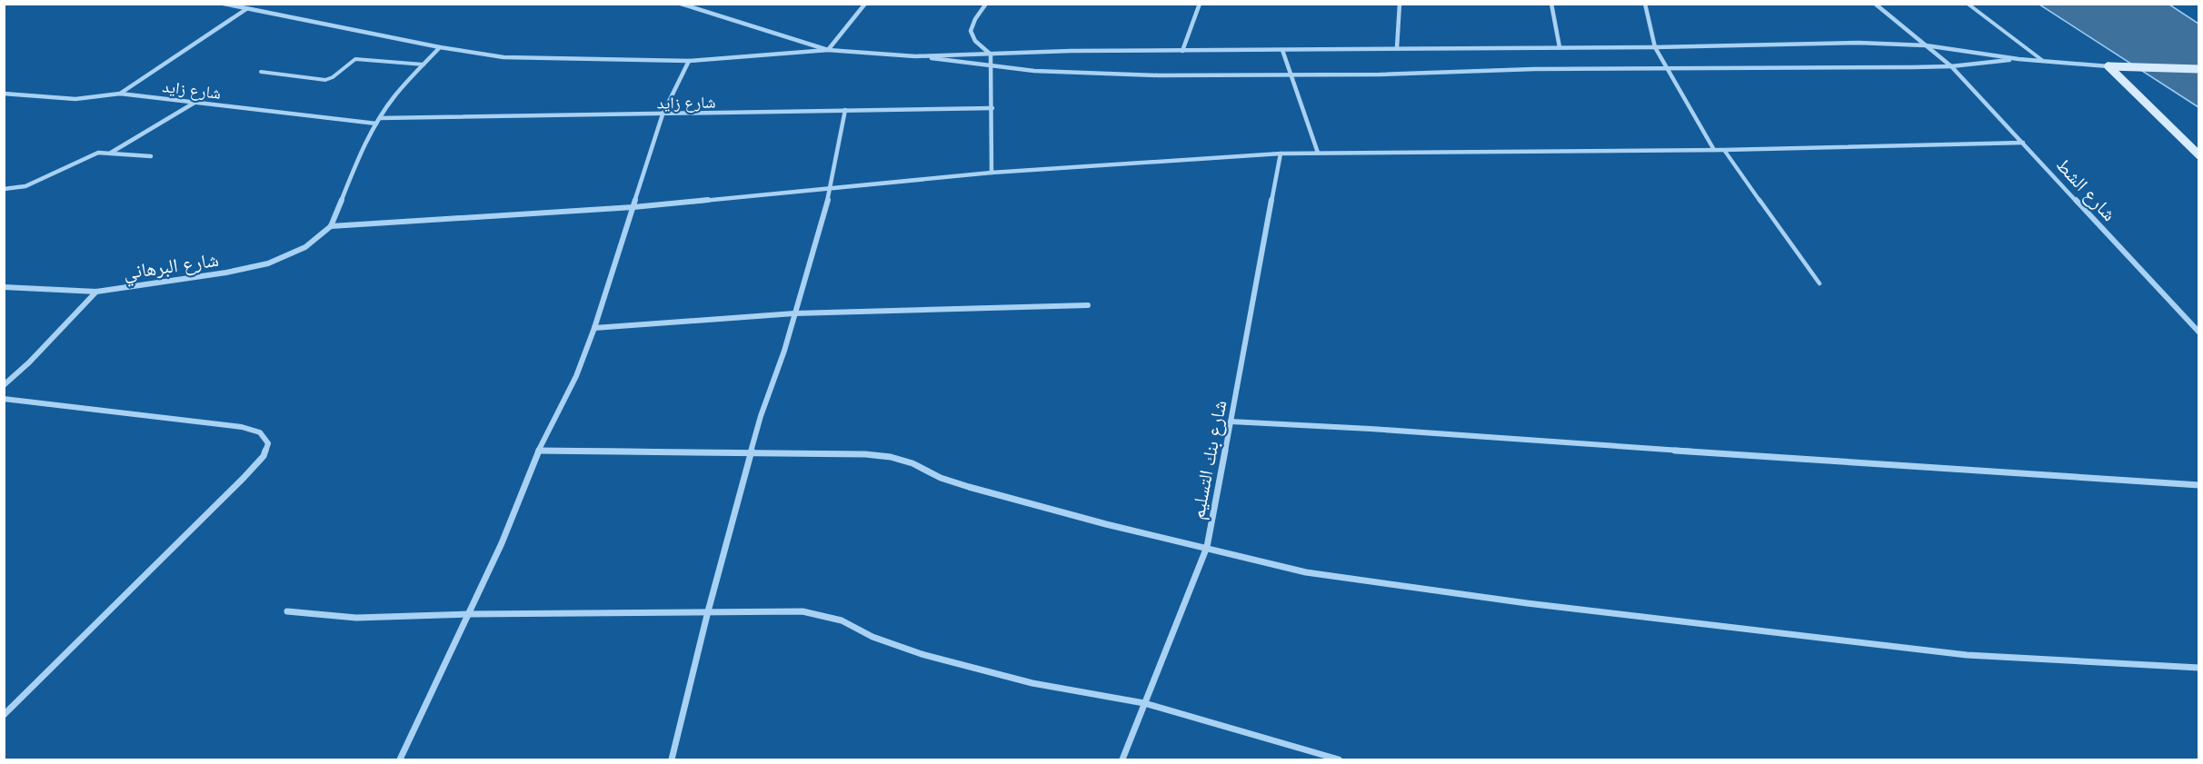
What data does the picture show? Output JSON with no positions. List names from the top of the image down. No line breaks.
{"streets":{"street":["شارع زايد","شارع الشط","شارع البرهاني","شارع بنك التسليم"]}}
